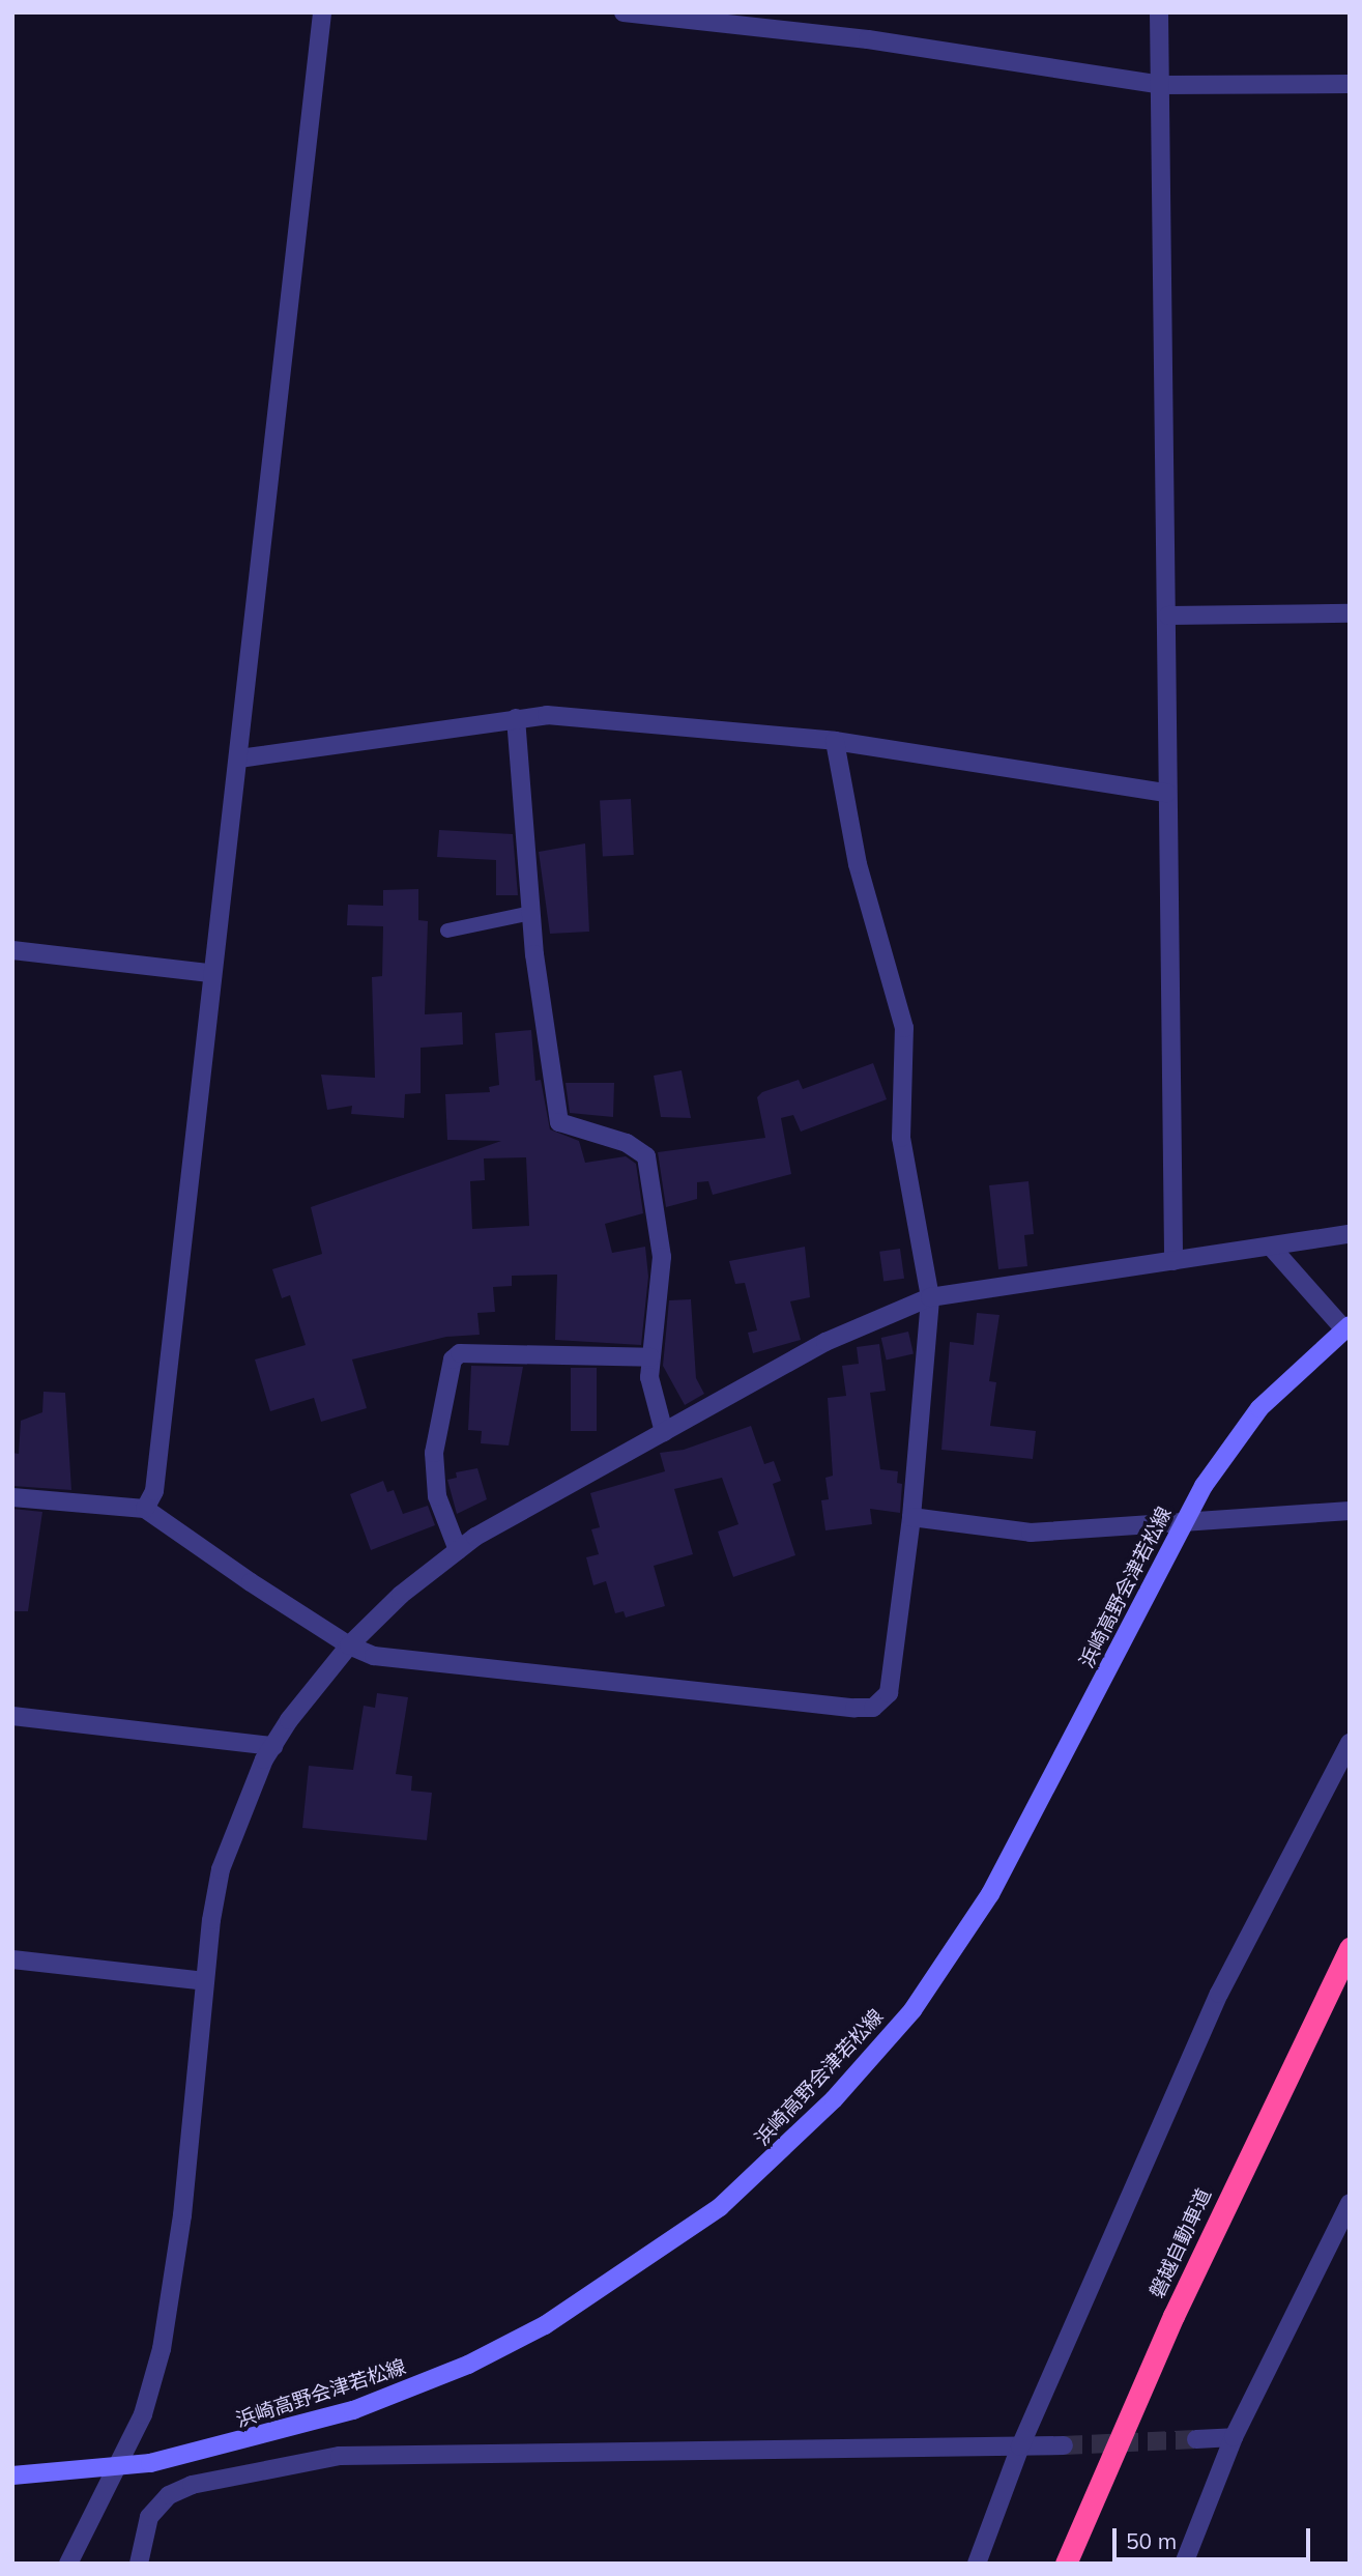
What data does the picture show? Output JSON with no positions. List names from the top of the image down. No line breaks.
{"streets":{"highway":["磐越自動車道"],"main road":["浜崎高野会津若松線"]},"scale_bar":"50 m"}
